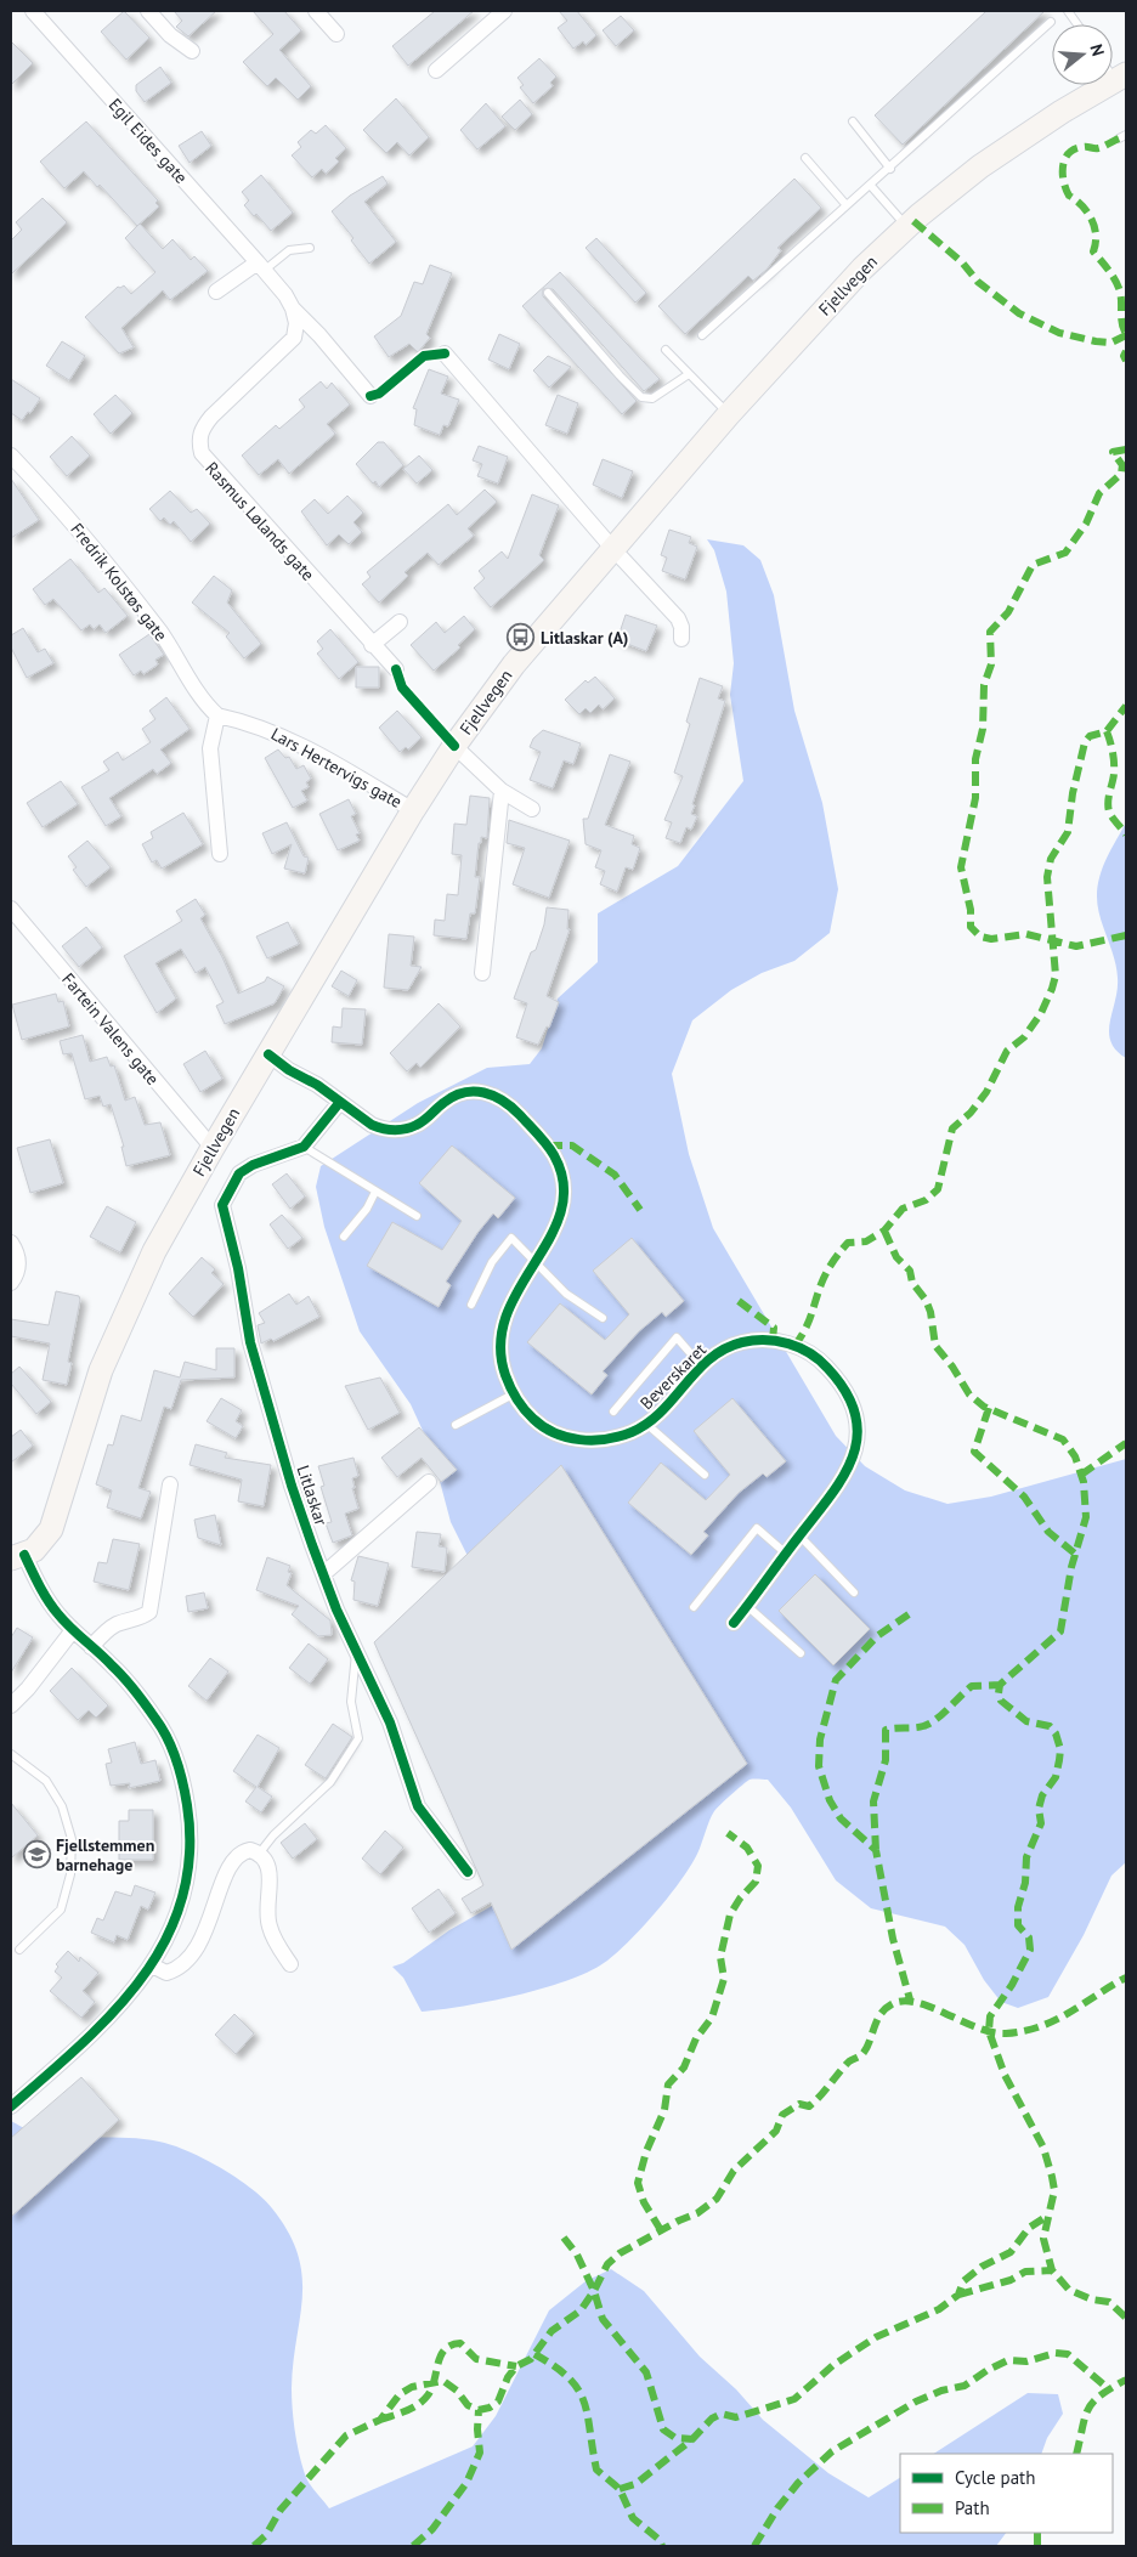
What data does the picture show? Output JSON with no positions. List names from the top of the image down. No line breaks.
{"streets":{"main road":["Fjellvegen"],"street":["Egil Eides gate","Rasmus Lølands gate","Fredrik Kolstøs gate","Lars Hertervigs gate","Fartein Valens gate","Beverskaret","Litlaskar"]},"crossings":[["Egil Eides gate","Rasmus Lølands gate"],["Fjellvegen","Lars Hertervigs gate"],["Fjellvegen","Fartein Valens gate"],["Fjellvegen","Beverskaret"],["Fredrik Kolstøs gate","Lars Hertervigs gate"]],"places":{"bus stop":["Litlaskar (A)"],"school or university":["Fjellstemmen barnehage"]},"legend":["Cycle path","Path"],"north":"right"}
